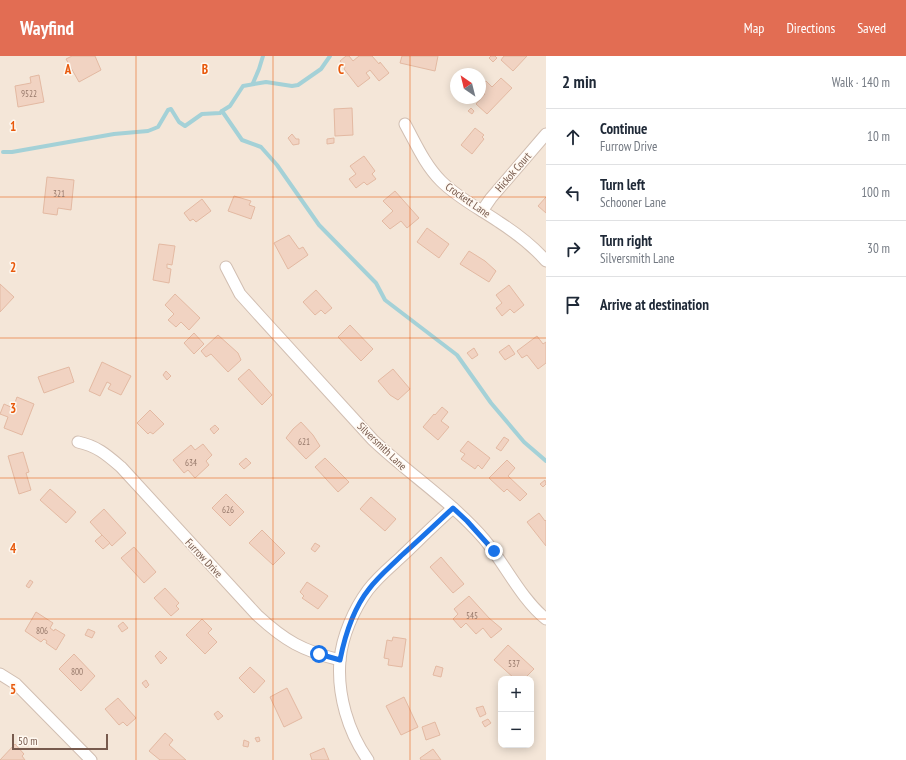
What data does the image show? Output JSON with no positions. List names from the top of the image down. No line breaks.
{"streets":{"street":["Hickok Court","Crockett Lane","Silversmith Lane","Furrow Drive"]},"crossings":[["Hickok Court","Crockett Lane"]],"house_numbers":["9522","321","621","634","626","545","806","537","800"],"scale_bar":"50 m","north":"top left","page":{"header":"Wayfind","nav":["Map","Directions","Saved"],"heading":["2 min","Walk · 140 m"],"list":[["Continue","Furrow Drive","10 m"],["Turn left","Schooner Lane","100 m"],["Turn right","Silversmith Lane","30 m"],"Arrive at destination"],"map_buttons":["+","−"],"scale":"50 m"},"grid":{"columns":["A","B","C"],"rows":["1","2","3","4","5"]}}
